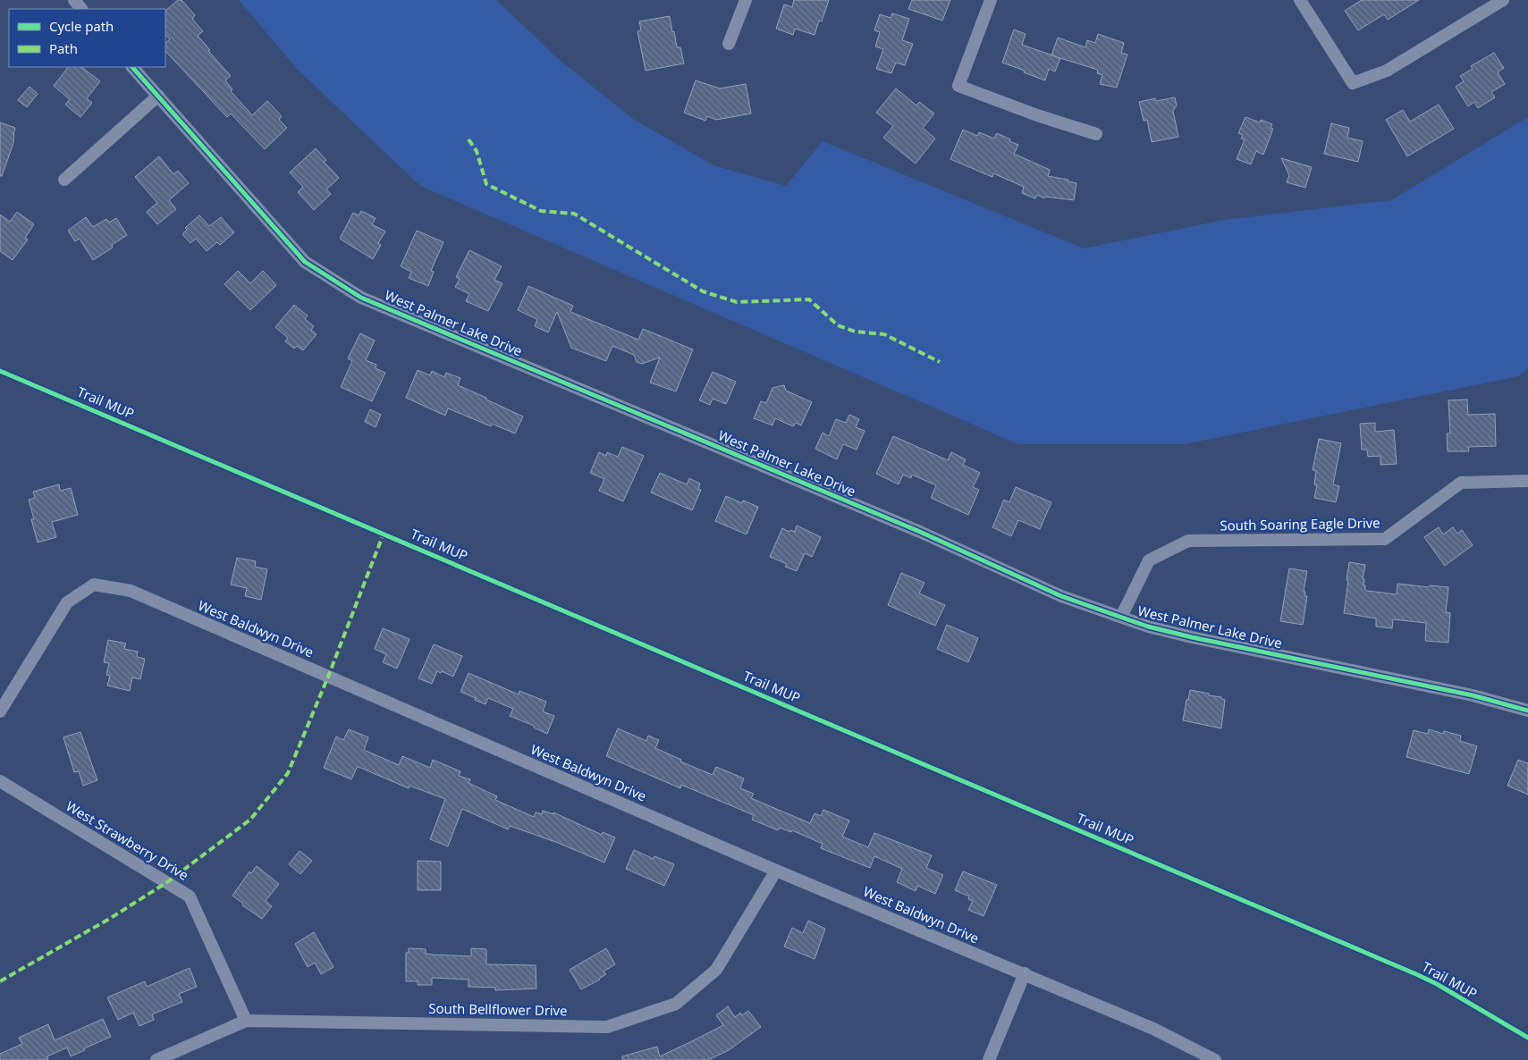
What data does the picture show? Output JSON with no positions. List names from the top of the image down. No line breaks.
{"streets":{"street":["West Palmer Lake Drive","South Soaring Eagle Drive","West Baldwyn Drive","West Strawberry Drive","South Bellflower Drive"],"cycle path":["Trail MUP"]},"crossings":[["West Palmer Lake Drive","South Soaring Eagle Drive"],["West Baldwyn Drive","South Bellflower Drive"],["West Strawberry Drive","South Bellflower Drive"]],"legend":["Cycle path","Path"]}
